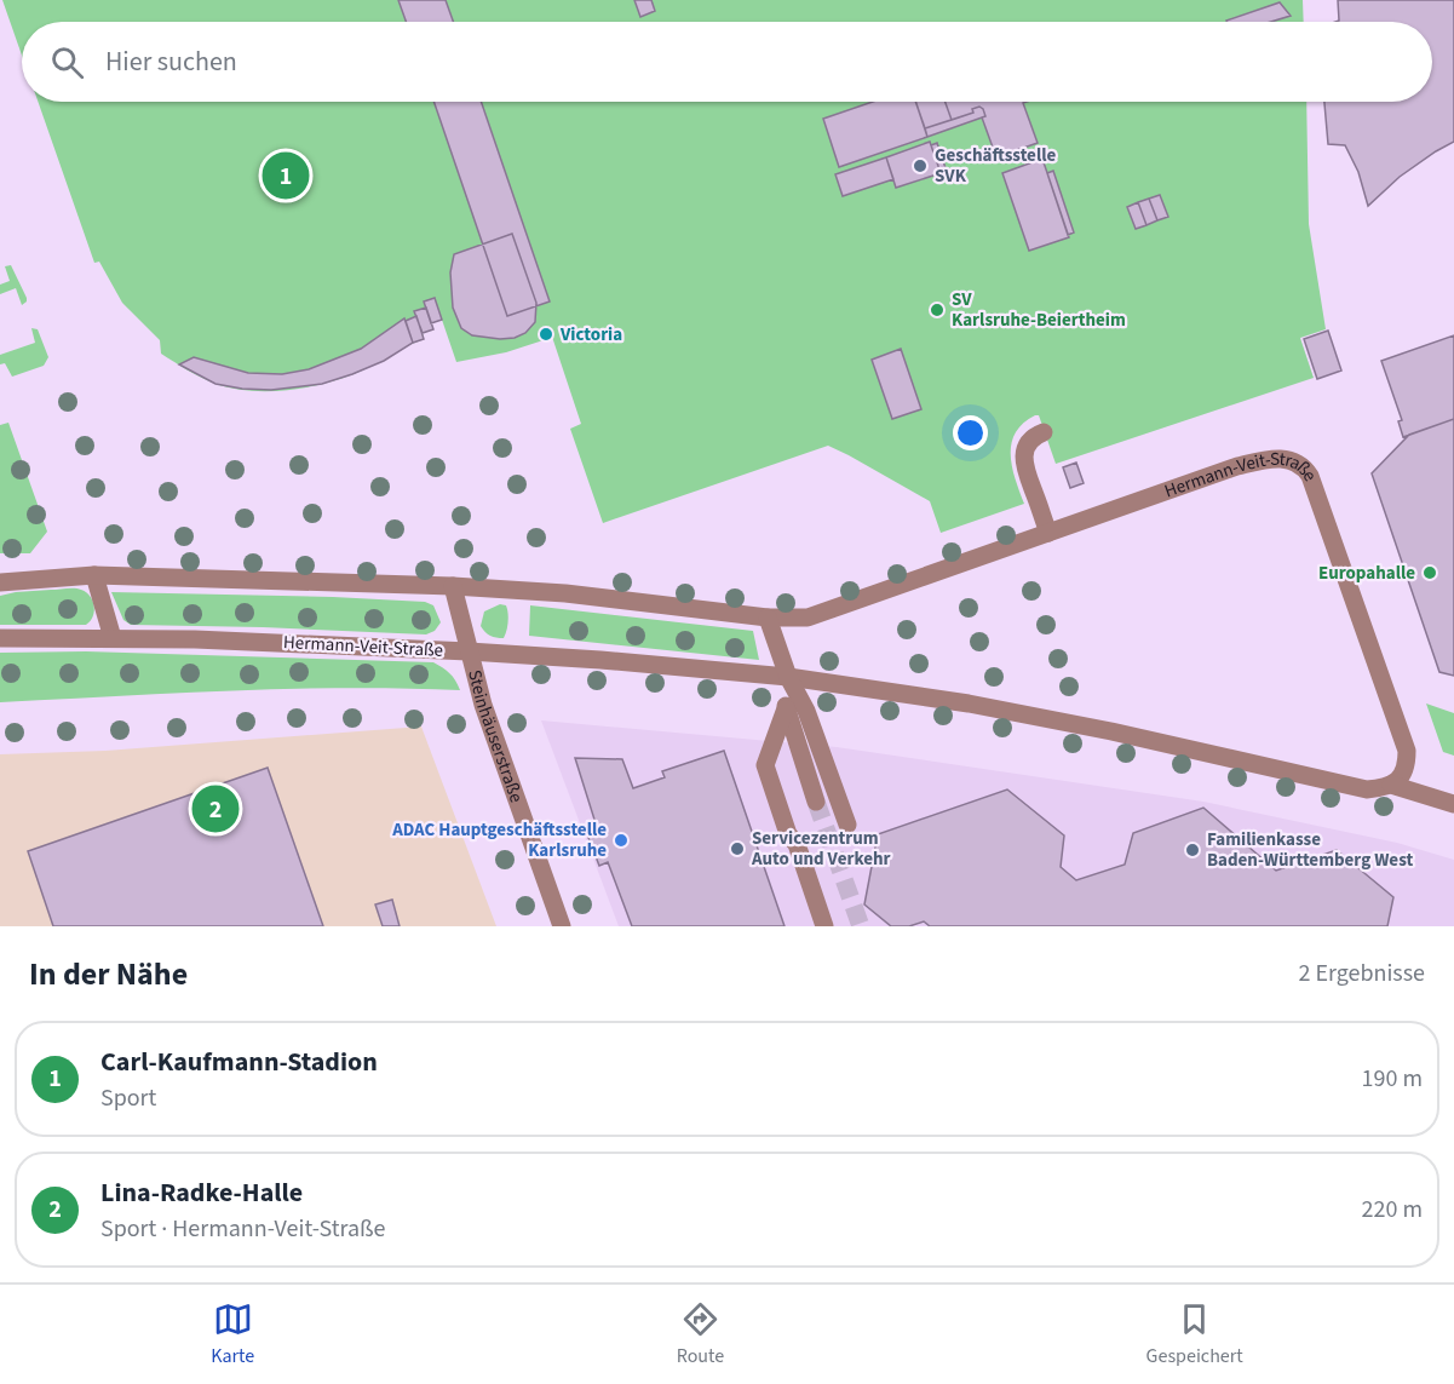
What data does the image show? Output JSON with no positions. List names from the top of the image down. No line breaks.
{"streets":{"street":["Hermann-Veit-Straße","Steinhäuserstraße"]},"crossings":[["Hermann-Veit-Straße","Steinhäuserstraße"]],"places":["Geschäftsstelle SVK","SV Karlsruhe-Beiertheim","Victoria","Europahalle","ADAC Hauptgeschäftsstelle Karlsruhe","Servicezentrum Auto und Verkehr","Familienkasse Baden-Württemberg West"],"page":{"search":"Hier suchen","pins":["1","2"],"heading":["In der Nähe","2 Ergebnisse"],"list":[{"mark":"1","name":"Carl-Kaufmann-Stadion","note":"Sport","value":"190 m"},{"mark":"2","name":"Lina-Radke-Halle","note":"Sport · Hermann-Veit-Straße","value":"220 m"}],"nav":["Karte","Route","Gespeichert"]}}
